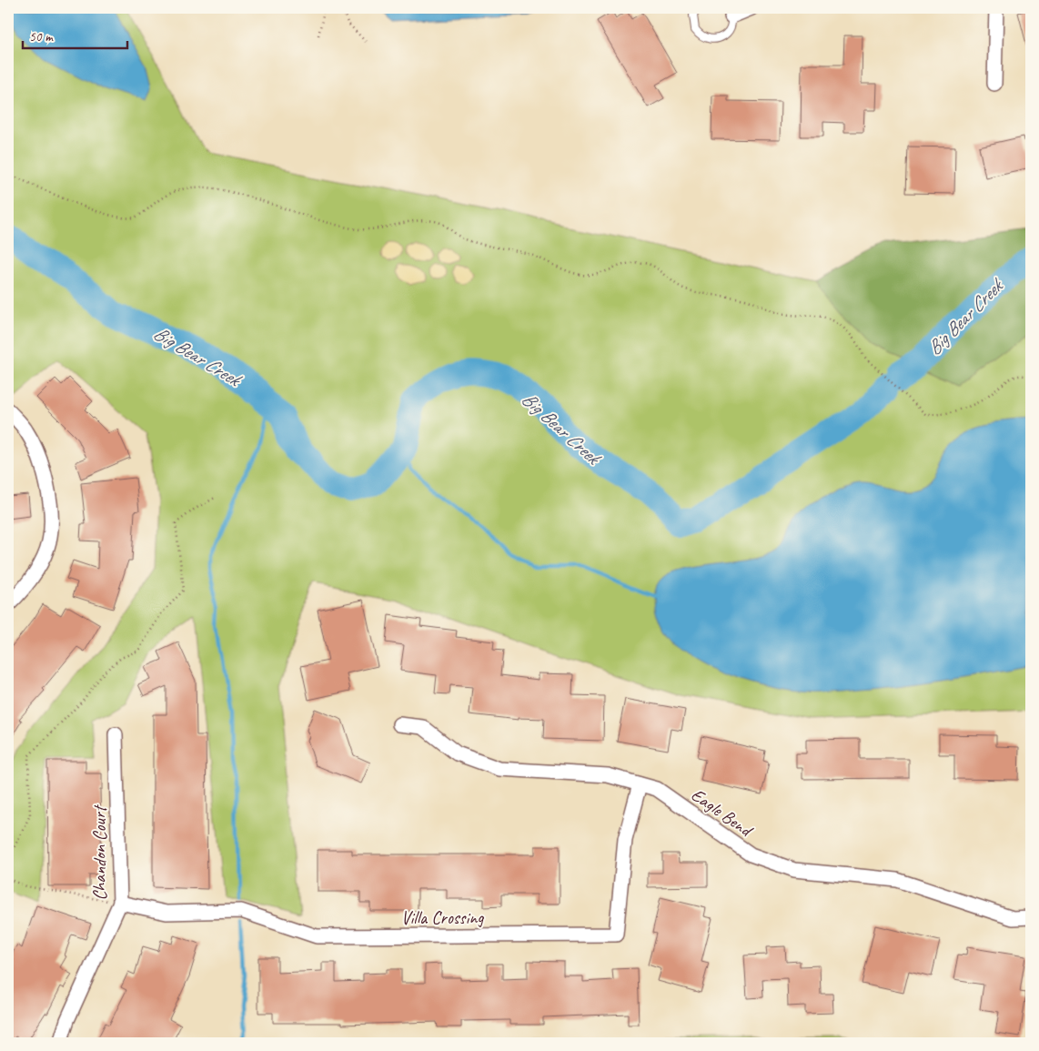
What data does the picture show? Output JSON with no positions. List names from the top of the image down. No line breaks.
{"streets":{"street":["Eagle Bend","Chandon Court","Villa Crossing"]},"crossings":[["Eagle Bend","Villa Crossing"],["Chandon Court","Villa Crossing"]],"water":["Big Bear Creek"],"scale_bar":"50 m"}
